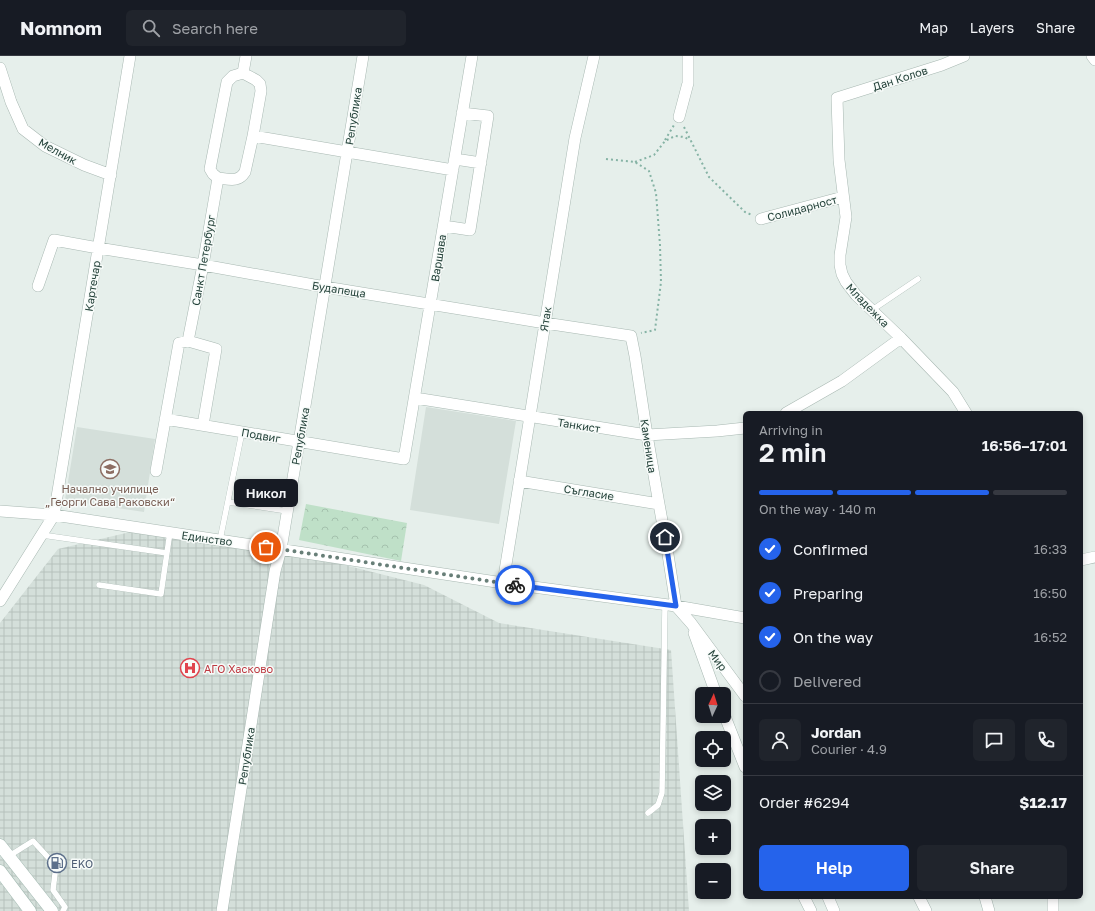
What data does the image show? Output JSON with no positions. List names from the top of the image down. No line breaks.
{"streets":{"street":["Дан Колов","Република","Мелник","Солидарност","Варшава","Санкт Петербург","Картечар","Будапеща","Младежка","Ятак","Танкист","Подвиг","Каменица","Съгласие","Единство","Мир"]},"crossings":[["Дан Колов","Младежка"],["Република","Будапеща"],["Република","Подвиг"],["Република","Единство"],["Мелник","Картечар"],["Солидарност","Младежка"],["Варшава","Будапеща"],["Варшава","Танкист"],["Варшава","Подвиг"],["Санкт Петербург","Будапеща"],["Санкт Петербург","Подвиг"],["Картечар","Будапеща"],["Картечар","Единство"],["Будапеща","Ятак"],["Будапеща","Каменица"],["Ятак","Танкист"],["Ятак","Съгласие"],["Ятак","Единство"],["Танкист","Каменица"],["Каменица","Съгласие"],["Каменица","Единство"],["Каменица","Мир"],["Единство","Мир"]],"places":{"school or university":["Начално училище „Георги Сава Раковски“"],"other":["Никол"],"hospital":["АГО Хасково"],"fuel station":["EKO"]},"north":"top","page":{"header":"Nomnom","search":"Search here","nav":["Map","Layers","Share"],"heading":["2 min","Arriving in","16:56–17:01"],"panel":["Jordan","Courier · 4.9","Order #6294","$12.17"],"bubble":"Никол","bar":"On the way · 140 m","list":[["Confirmed","16:33"],["Preparing","16:50"],["On the way","16:52"],"Delivered"],"map_buttons":["+","−"],"buttons":["Help","Share"]}}
